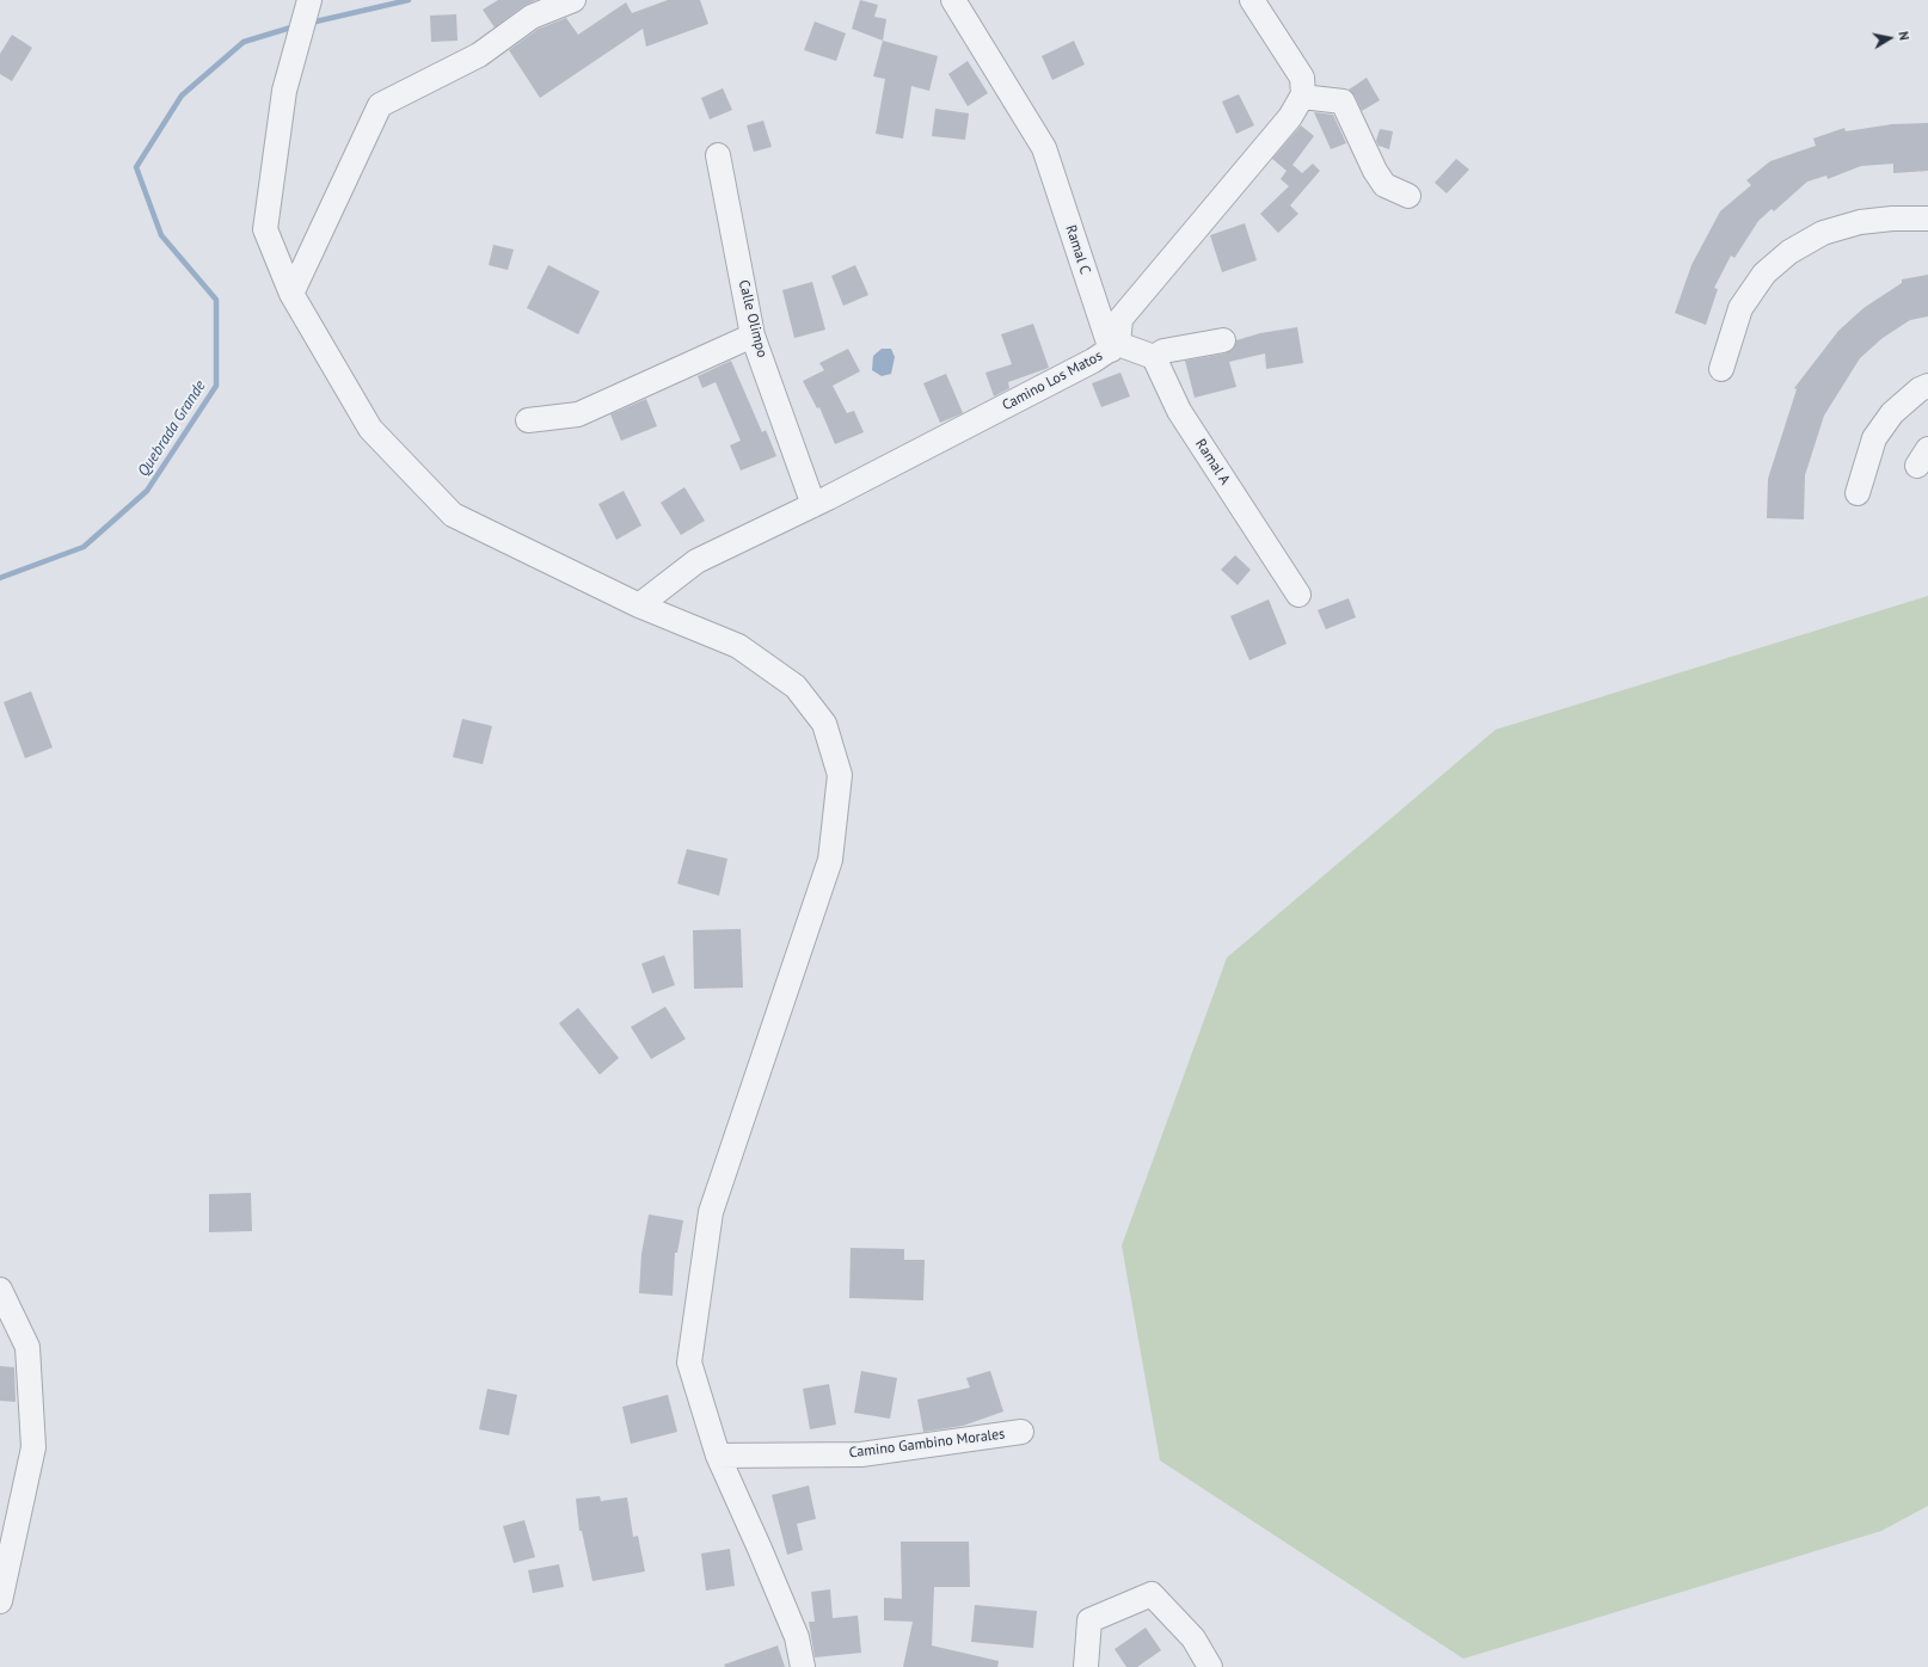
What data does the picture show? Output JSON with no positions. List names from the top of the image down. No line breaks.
{"streets":{"street":["Ramal C","Calle Olimpo","Camino Los Matos","Ramal A","Camino Gambino Morales"]},"crossings":[["Ramal C","Camino Los Matos"],["Calle Olimpo","Camino Los Matos"]],"water":["Quebrada Grande"],"north":"right"}
